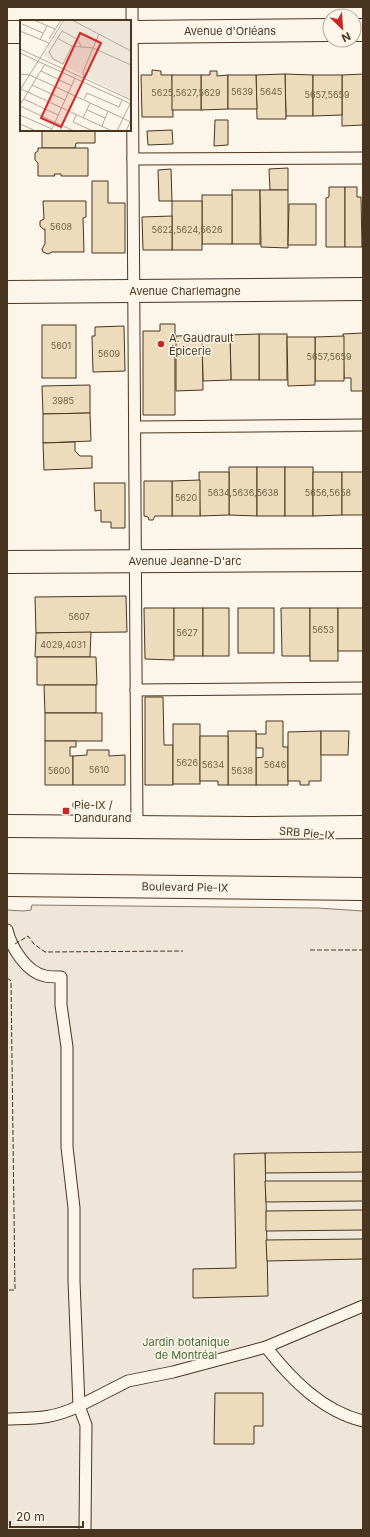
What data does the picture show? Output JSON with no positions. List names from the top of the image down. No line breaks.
{"streets":{"street":["Avenue d'Orléans","Avenue Charlemagne","Avenue Jeanne-D'arc","Boulevard Pie-IX"],"lane":["SRB Pie-IX"]},"parks":["Jardin botanique de Montréal"],"places":{"other":["A. Gaudrault Épicerie"],"transit":["Pie-IX / Dandurand"]},"house_numbers":["5639","5645","5625,5627,5629","5657,5659","5608","5622,5624,5626","5601","5609","5657,5659","3985","5634,5636,5638","5656,5658","5620","5607","5653","5627","4029,4031","5626","5634","5646","5610","5600","5638"],"scale_bar":"20 m","north":"bottom right"}
